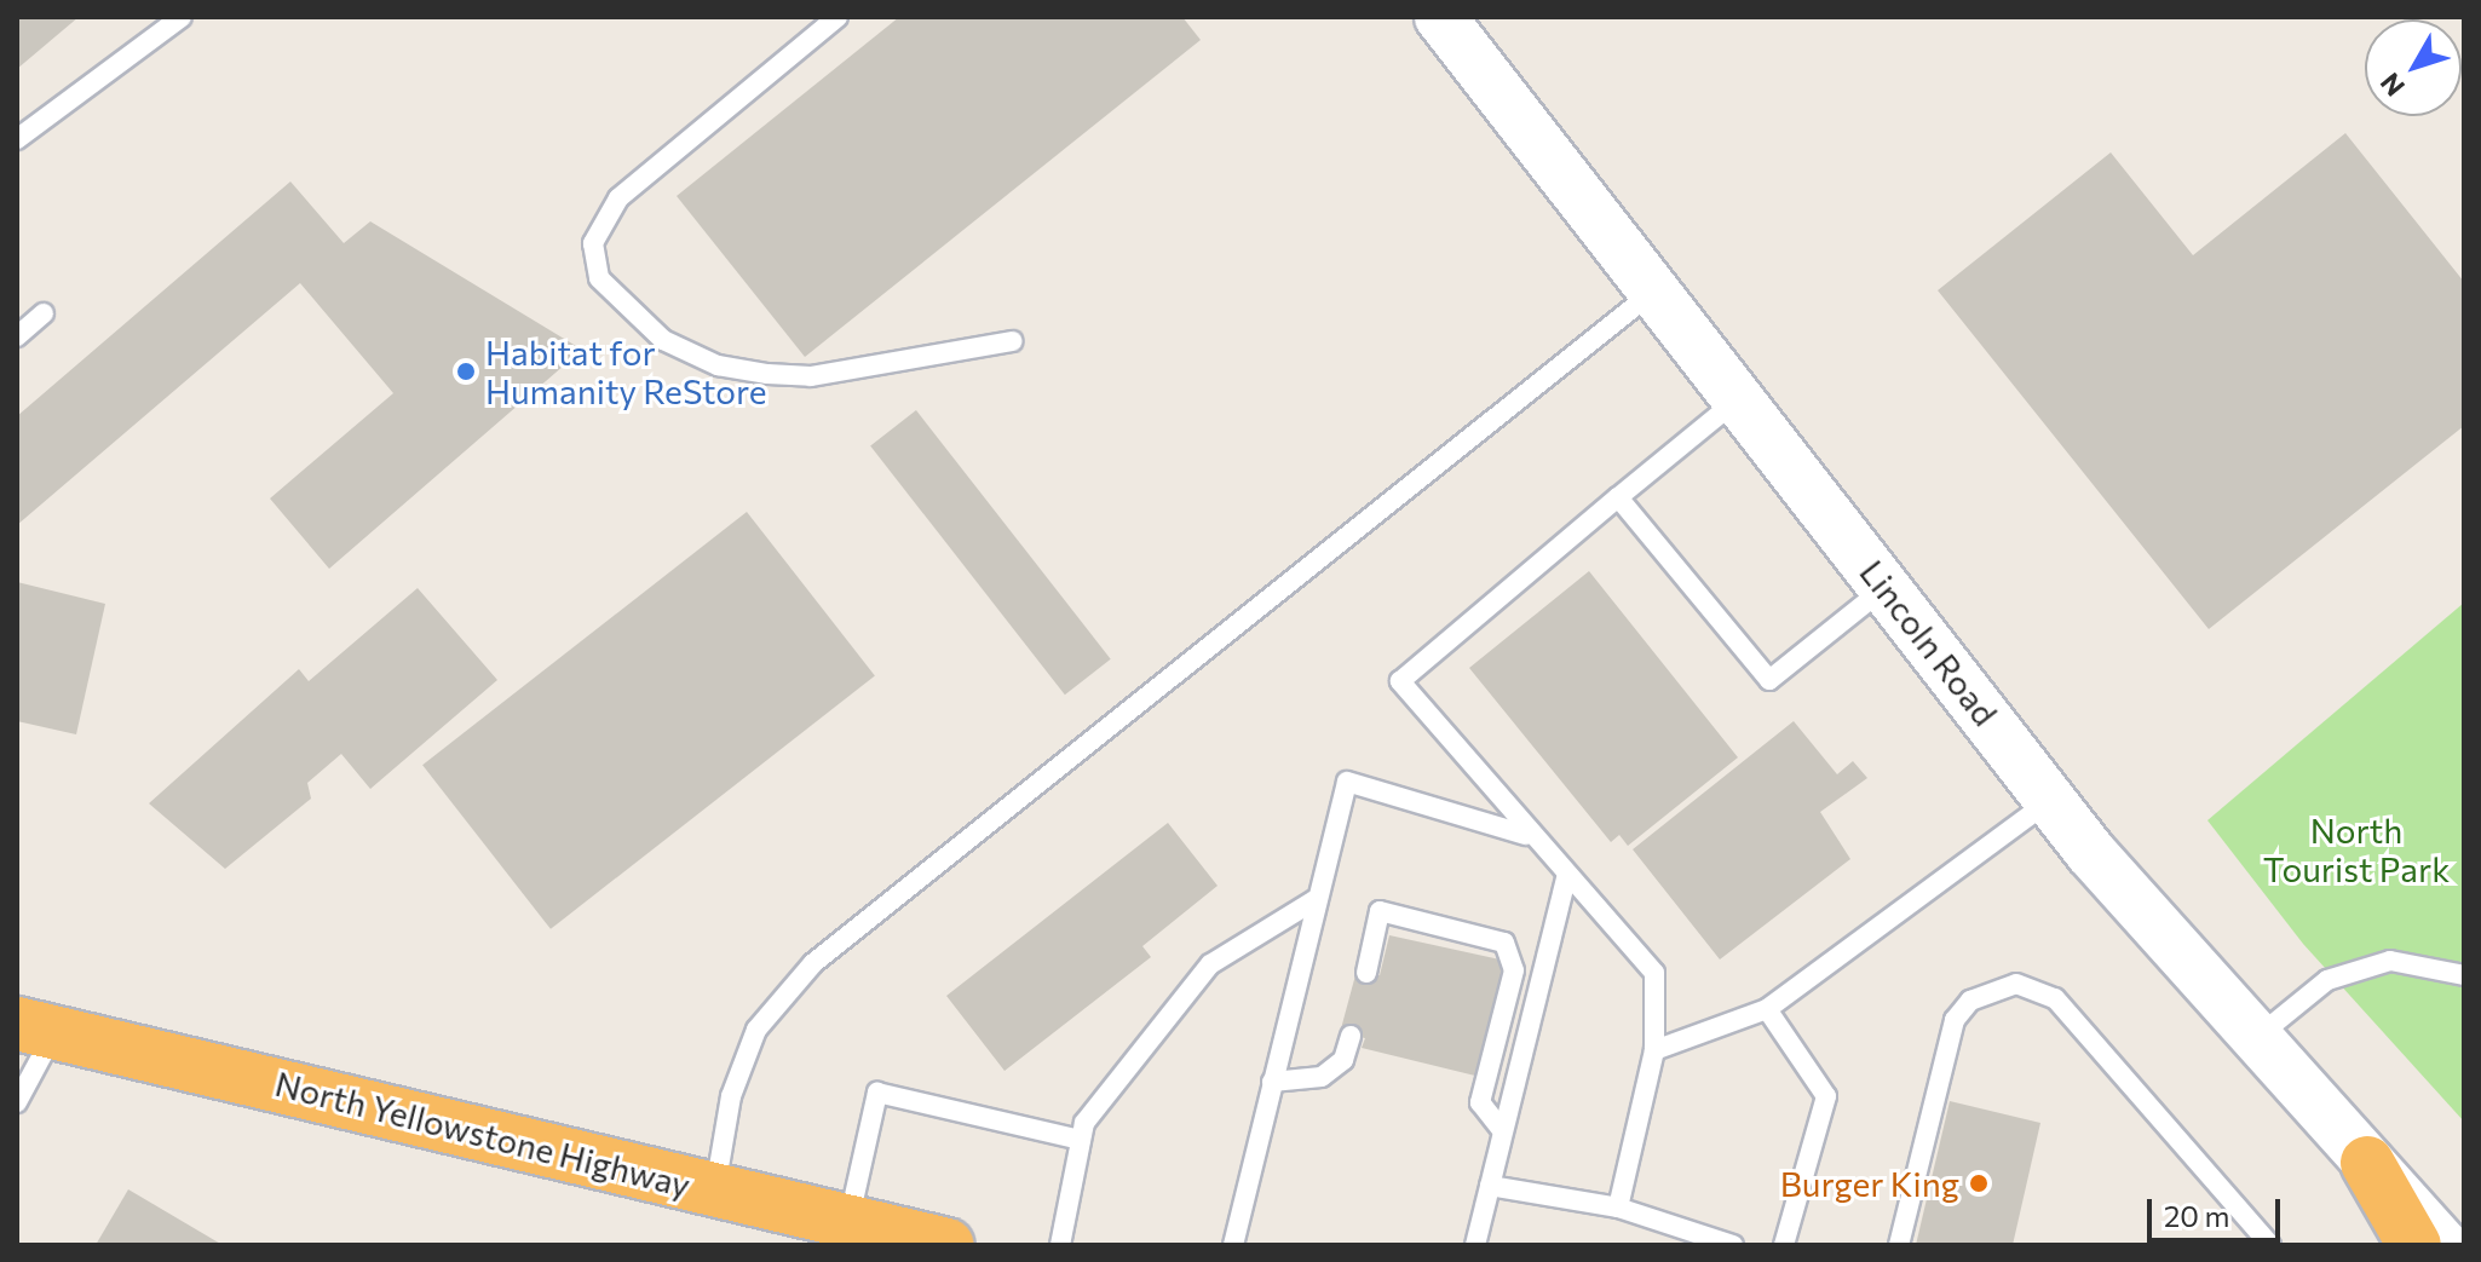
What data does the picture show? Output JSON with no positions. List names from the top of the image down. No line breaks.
{"streets":{"highway":["North Yellowstone Highway"],"main road":["Lincoln Road"]},"parks":["North Tourist Park"],"places":["Habitat for Humanity ReStore","Burger King"],"scale_bar":"20 m","north":"bottom left"}
